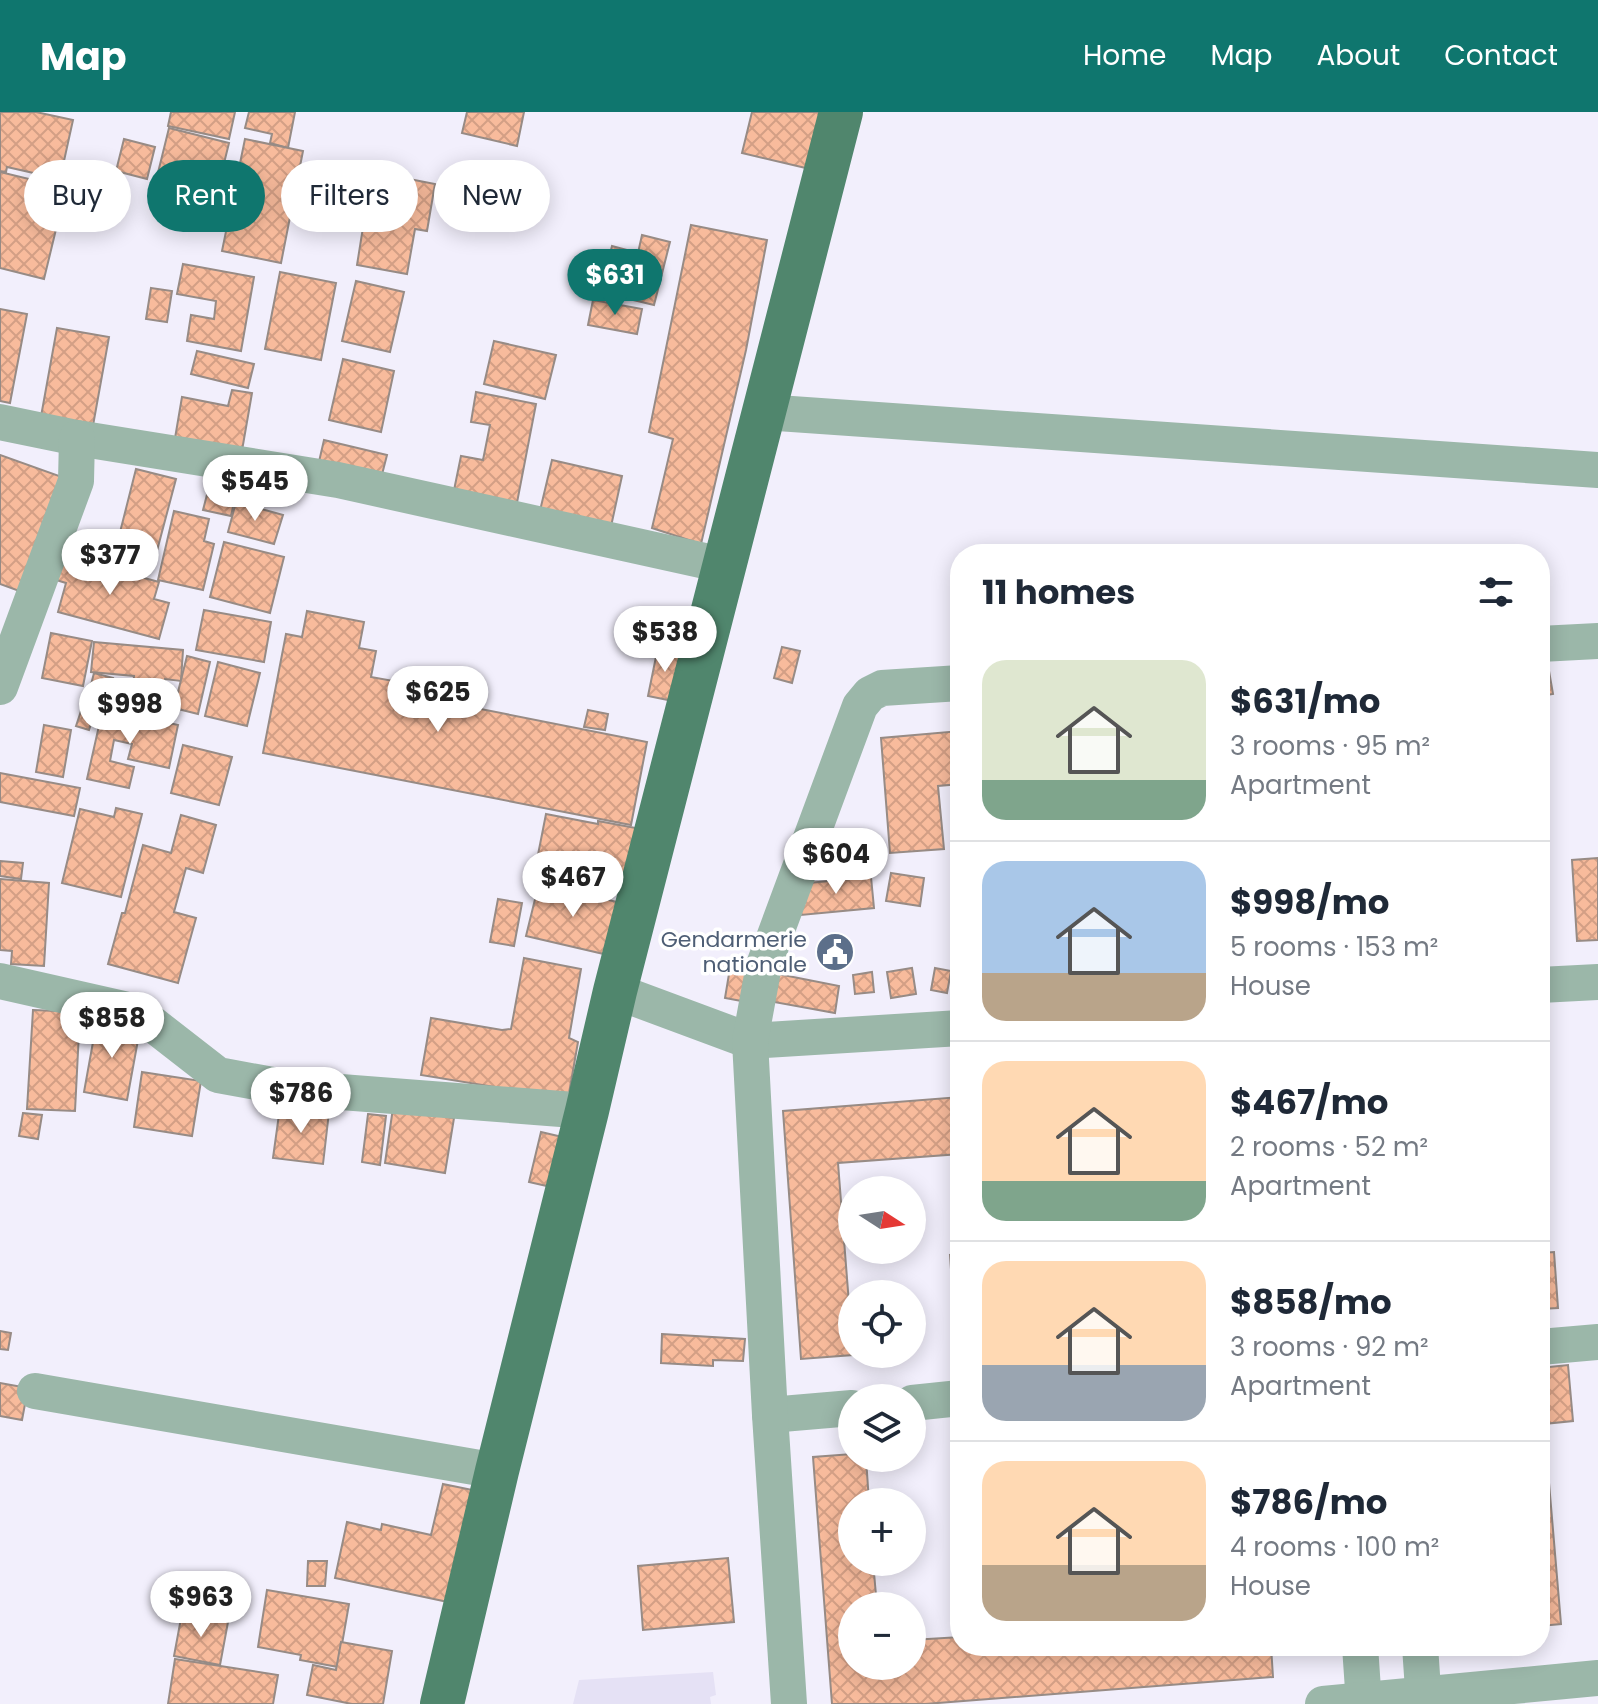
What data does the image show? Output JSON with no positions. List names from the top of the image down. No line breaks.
{"places":{"public building":["Gendarmerie nationale"]},"north":"right","page":{"header":"Map","nav":["Home","Map","About","Contact"],"chip":["Buy","Rent","Filters","New"],"price":["$631","$545","$377","$538","$625","$998","$604","$467","$858","$786","$963"],"heading":"11 homes","list":[{"name":"$631/mo","note":"3 rooms · 95 m² · Apartment"},{"name":"$998/mo","note":"5 rooms · 153 m² · House"},{"name":"$467/mo","note":"2 rooms · 52 m² · Apartment"},{"name":"$858/mo","note":"3 rooms · 92 m² · Apartment"},{"name":"$786/mo","note":"4 rooms · 100 m² · House"}],"map_buttons":["+","−"]}}
